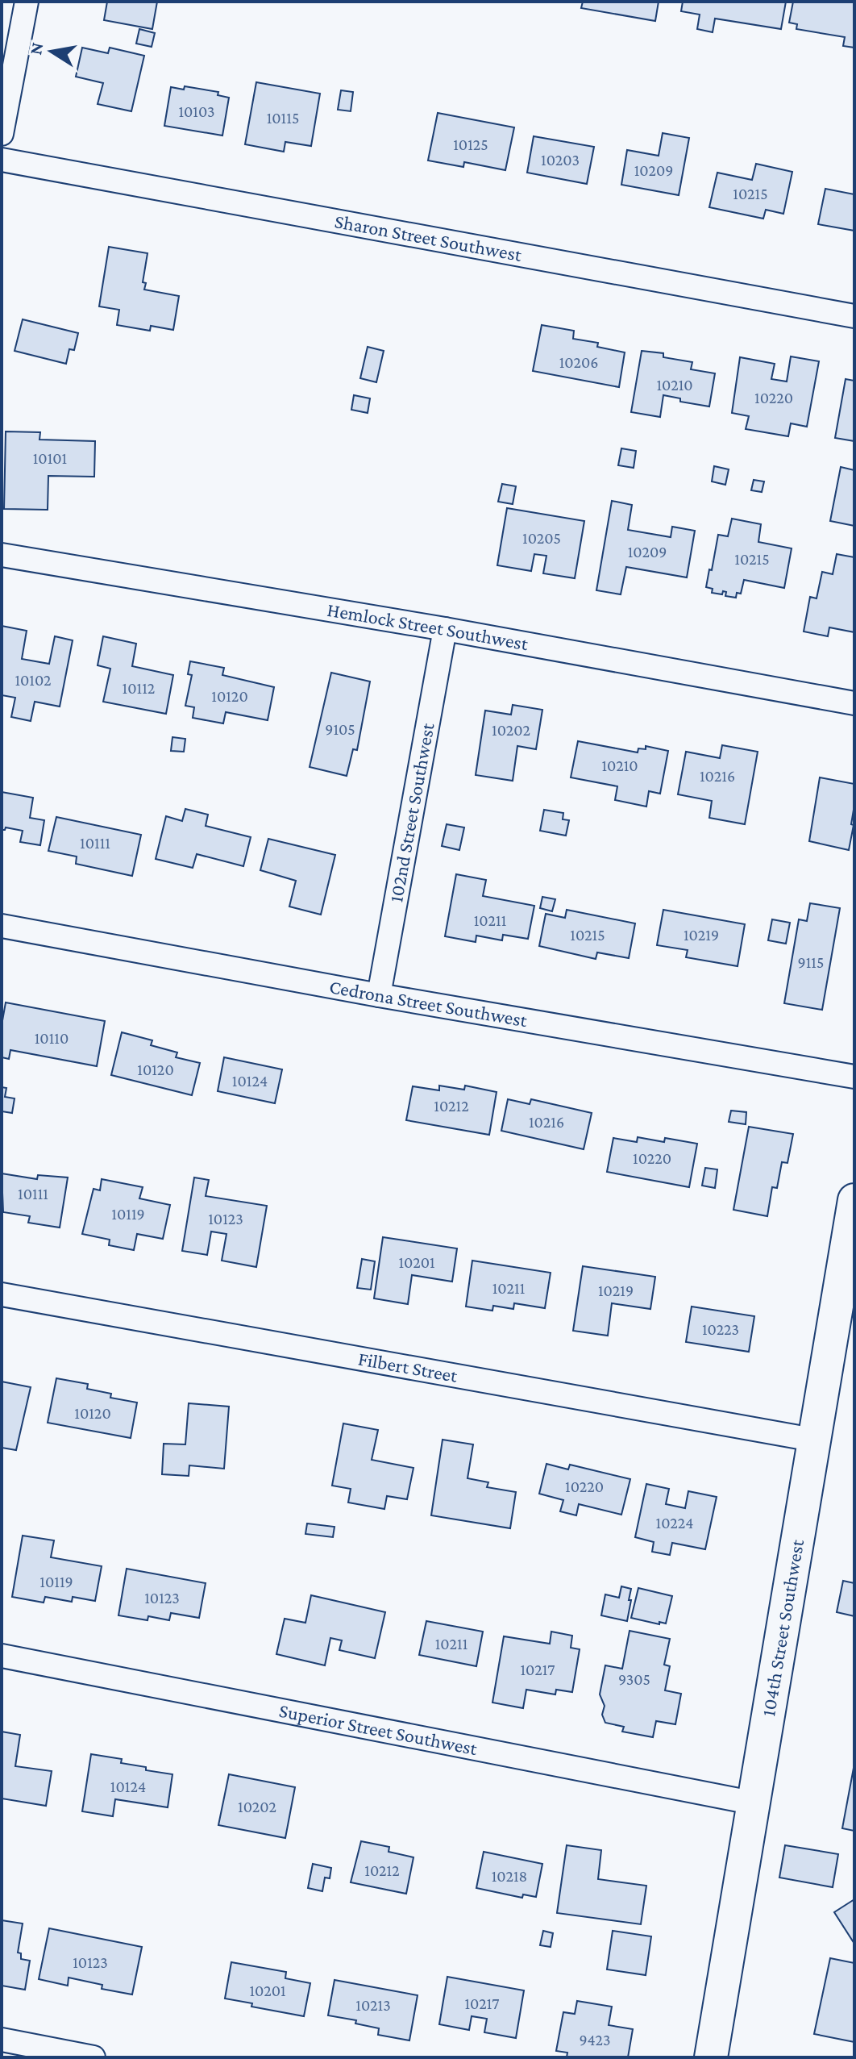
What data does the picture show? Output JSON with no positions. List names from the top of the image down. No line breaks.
{"streets":{"street":["Sharon Street Southwest","Hemlock Street Southwest","102nd Street Southwest","Cedrona Street Southwest","Filbert Street","104th Street Southwest","Superior Street Southwest"]},"crossings":[["Hemlock Street Southwest","102nd Street Southwest"],["102nd Street Southwest","Cedrona Street Southwest"],["Filbert Street","104th Street Southwest"],["104th Street Southwest","Superior Street Southwest"]],"house_numbers":["10103","10115","10125","10203","10209","10215","10206","10210","10220","10101","10205","10209","10215","10102","10112","10120","9105","10202","10210","10216","10111","10211","10215","10219","9115","10110","10120","10124","10212","10216","10220","10111","10119","10123","10201","10211","10219","10223","10120","10220","10224","10119","10123","10211","10217","9305","10124","10202","10212","10218","10123","10201","10217","10213","9423"],"north":"left"}
